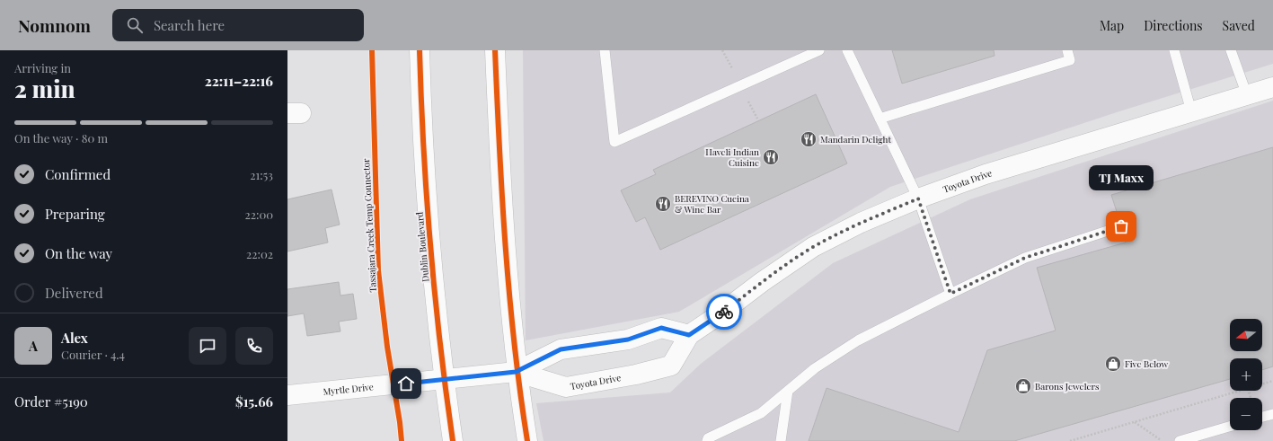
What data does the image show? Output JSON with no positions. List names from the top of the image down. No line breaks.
{"streets":{"street":["Toyota Drive","Dublin Boulevard","Myrtle Drive"],"cycle path":["Tassajara Creek Temp Connector"]},"crossings":[["Toyota Drive","Myrtle Drive"],["Dublin Boulevard","Myrtle Drive"]],"places":{"restaurant":["Mandarin Delight","Haveli Indian Cuisine","BEREVINO Cucina & Wine Bar"],"other":["TJ Maxx"],"shop":["Five Below","Barons Jewelers"]},"north":"left","page":{"header":"Nomnom","search":"Search here","nav":["Map","Directions","Saved"],"heading":["2 min","Arriving in","22:11–22:16"],"panel":["Alex","Courier · 4.4","Order #5190","$15.66"],"bar":"On the way · 80 m","list":[["Confirmed","21:53"],["Preparing","22:00"],["On the way","22:02"],"Delivered"],"bubble":"TJ Maxx","map_buttons":["+","−"],"round":"A"}}
